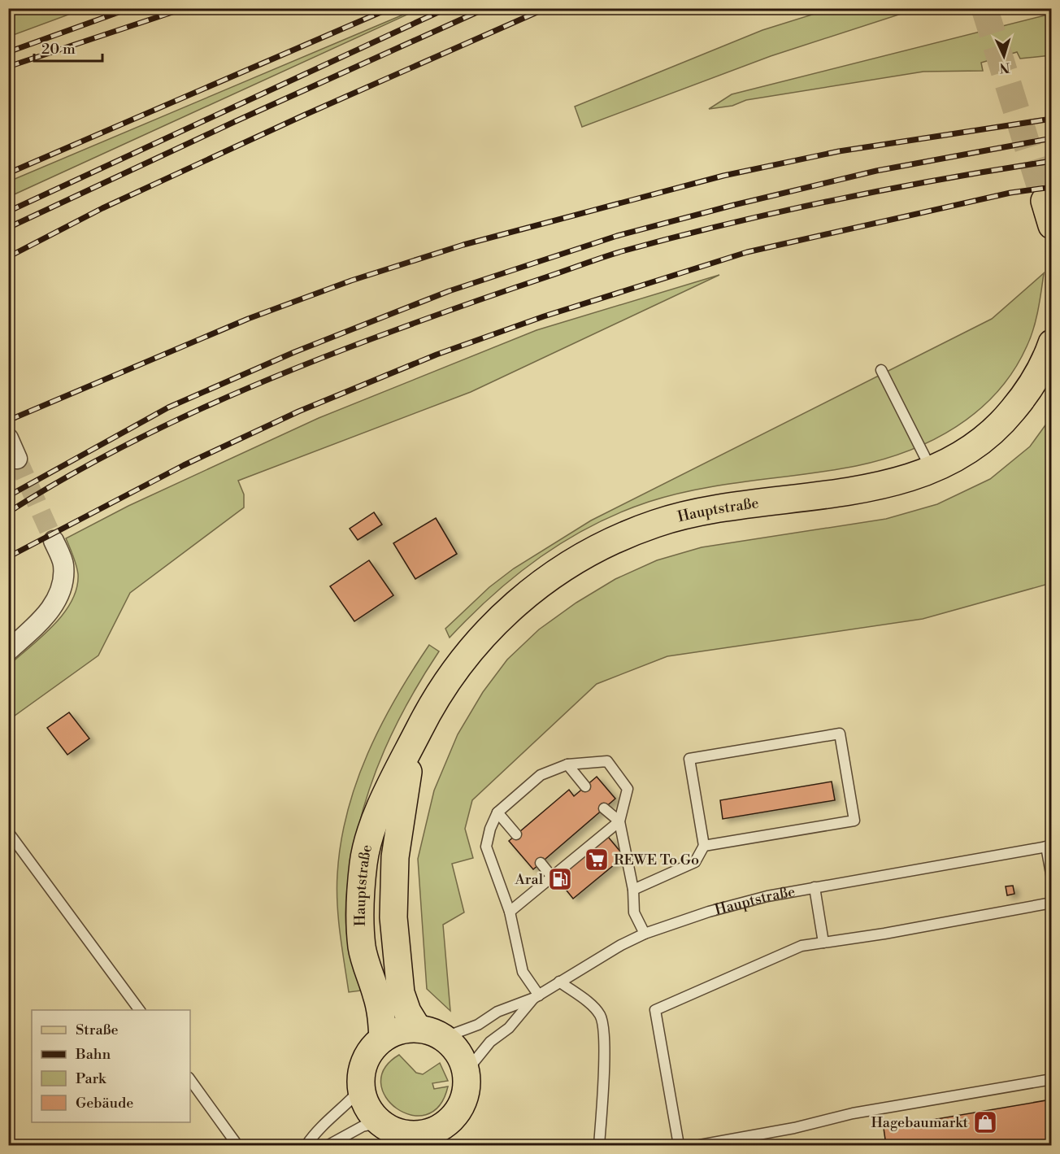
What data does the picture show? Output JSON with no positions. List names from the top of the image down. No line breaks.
{"streets":{"main road":["Hauptstraße"]},"places":{"supermarket":["REWE To Go"],"fuel station":["Aral"],"shop":["Hagebaumarkt"]},"legend":["Straße","Bahn","Park","Gebäude"],"scale_bar":"20 m","north":"bottom"}
